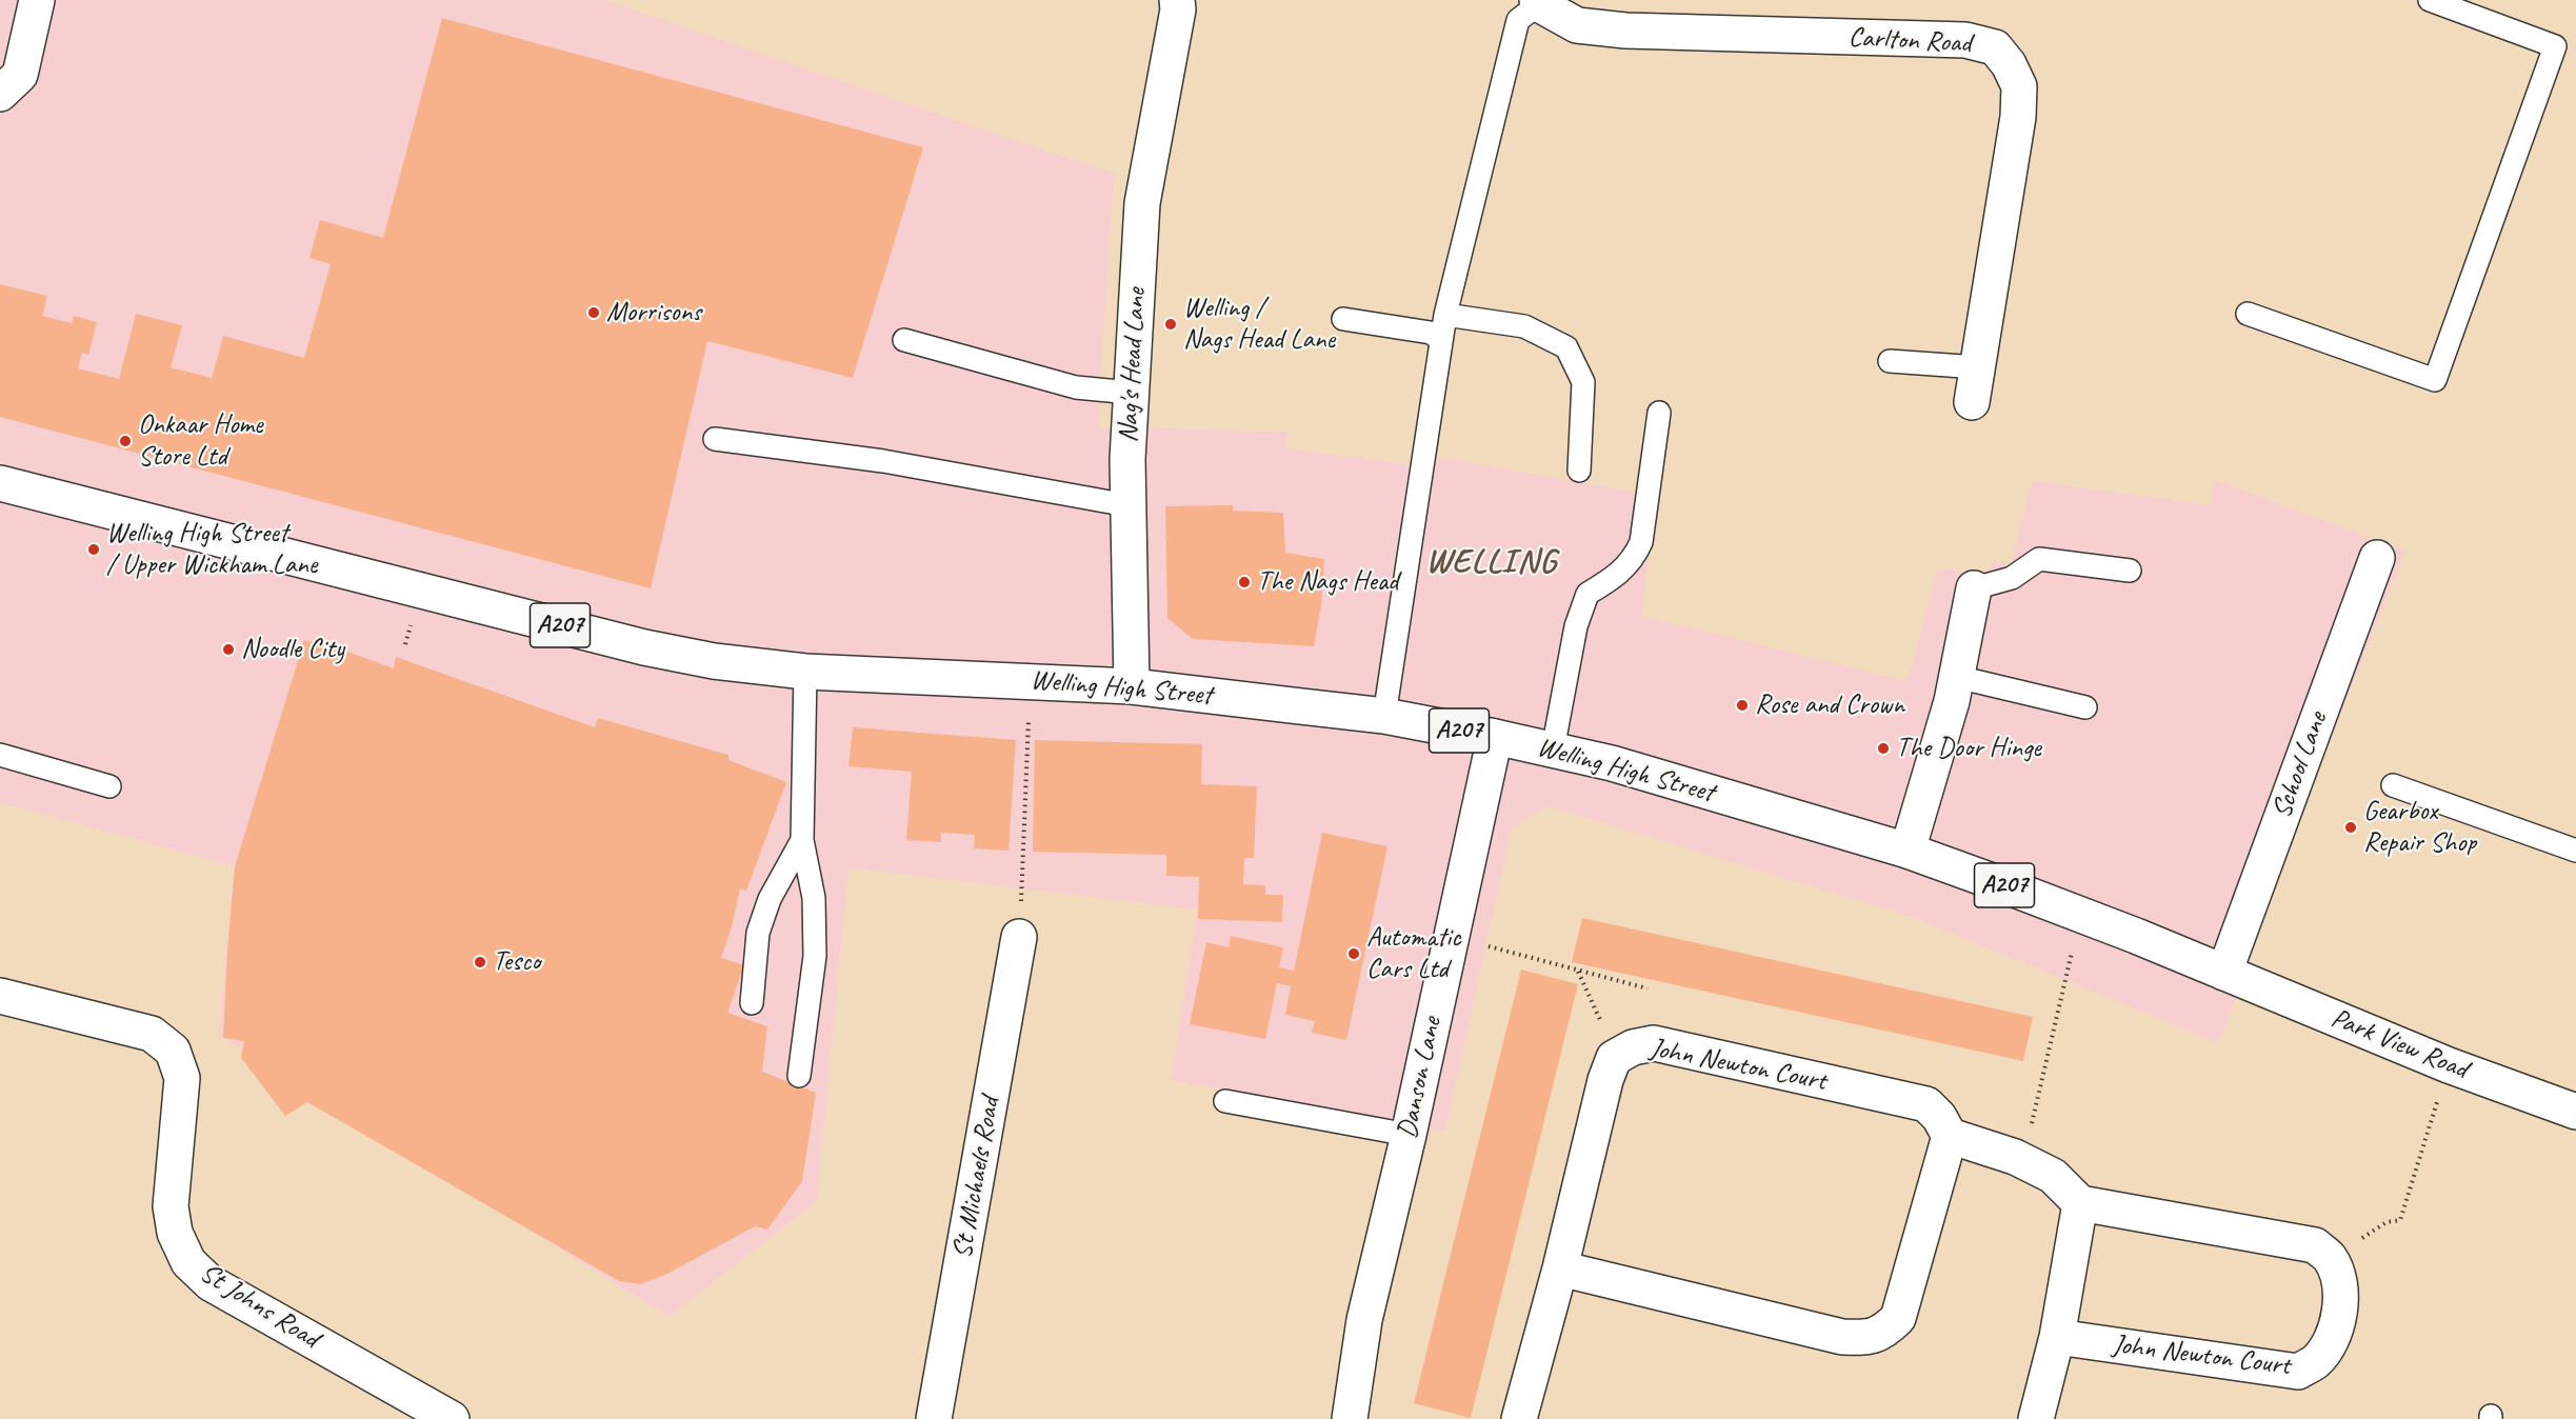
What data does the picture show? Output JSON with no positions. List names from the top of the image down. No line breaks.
{"streets":{"street":["Carlton Road","Nag's Head Lane","A207","Welling High Street","School Lane","Park View Road","John Newton Court","Danson Lane","St Michaels Road","St Johns Road"]},"crossings":[["Nag's Head Lane","Welling High Street"],["Welling High Street","School Lane"],["Welling High Street","Park View Road"],["Welling High Street","Danson Lane"],["School Lane","Park View Road"]],"districts":["WELLING"],"places":["Morrisons","Welling / Nags Head Lane","Onkaar Home Store Ltd","Welling High Street / Upper Wickham Lane","The Nags Head","Noodle City","Rose and Crown","The Door Hinge","Gearbox Repair Shop","Automatic Cars Ltd","Tesco"]}
